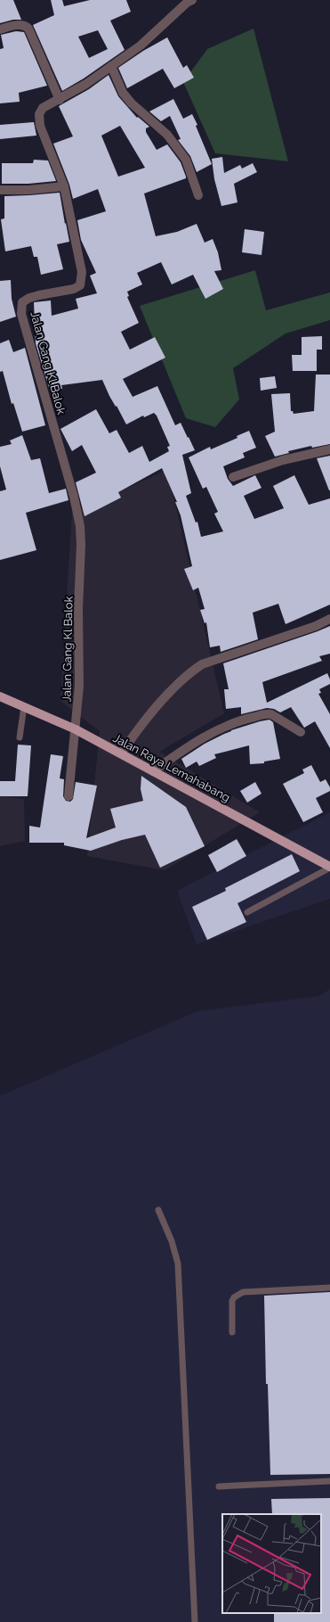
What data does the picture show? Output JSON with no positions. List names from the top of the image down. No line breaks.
{"streets":{"main road":["Jalan Raya Lemahabang"],"street":["Jalan Gang Kl Balok"]},"crossings":[["Jalan Gang Kl Balok","Jalan Raya Lemahabang"]]}
